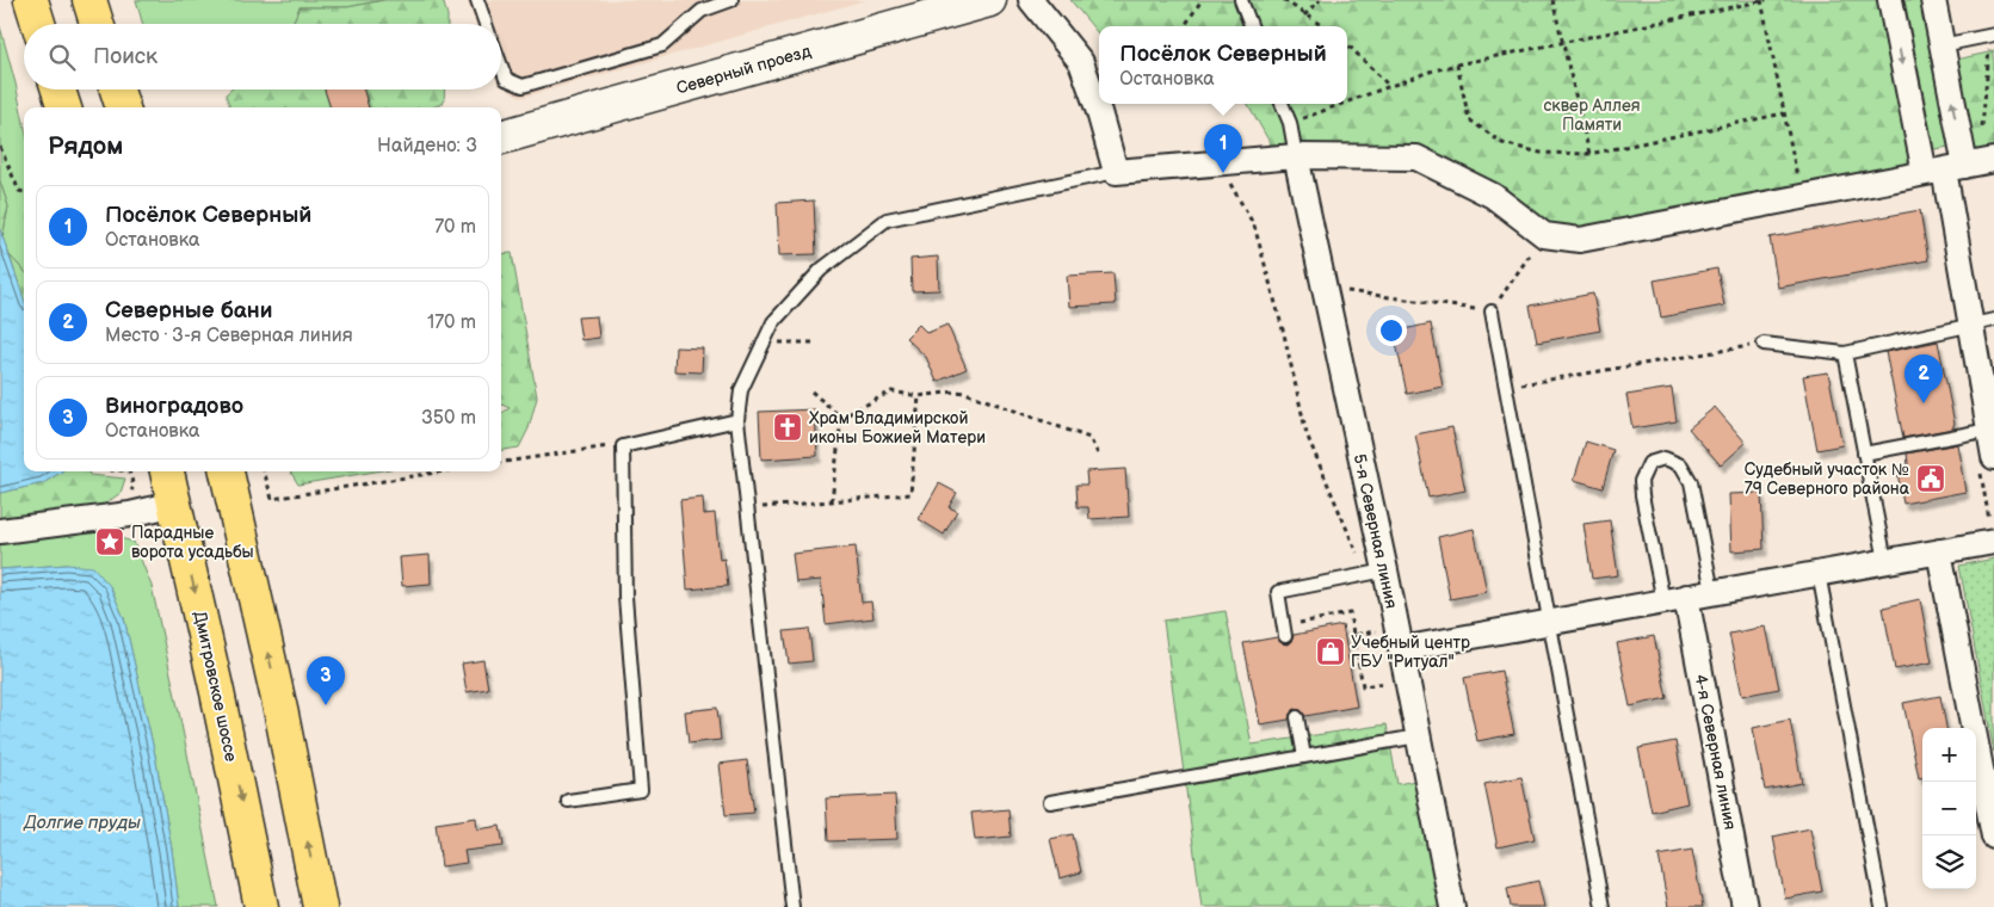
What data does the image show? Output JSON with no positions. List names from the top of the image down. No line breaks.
{"streets":{"highway":["Дмитровское шоссе"],"street":["Северный проезд","5-я Северная линия","4-я Северная линия"]},"water":["Долгие пруды"],"parks":["сквер Аллея Памяти"],"places":{"church":["Храм Владимирской иконы Божией Матери"],"public building":["Судебный участок № 79 Северного района"],"place":["Парадные ворота усадьбы"],"shop":["Учебный центр ГБУ \"Ритуал\""]},"page":{"search":"Поиск","popup":["Посёлок Северный","Остановка"],"heading":["Рядом","Найдено: 3"],"pins":["1","2","3"],"list":[{"mark":"1","name":"Посёлок Северный","note":"Остановка","value":"70 m"},{"mark":"2","name":"Северные бани","note":"Место · 3-я Северная линия","value":"170 m"},{"mark":"3","name":"Виноградово","note":"Остановка","value":"350 m"}],"map_buttons":["+","−"]}}
